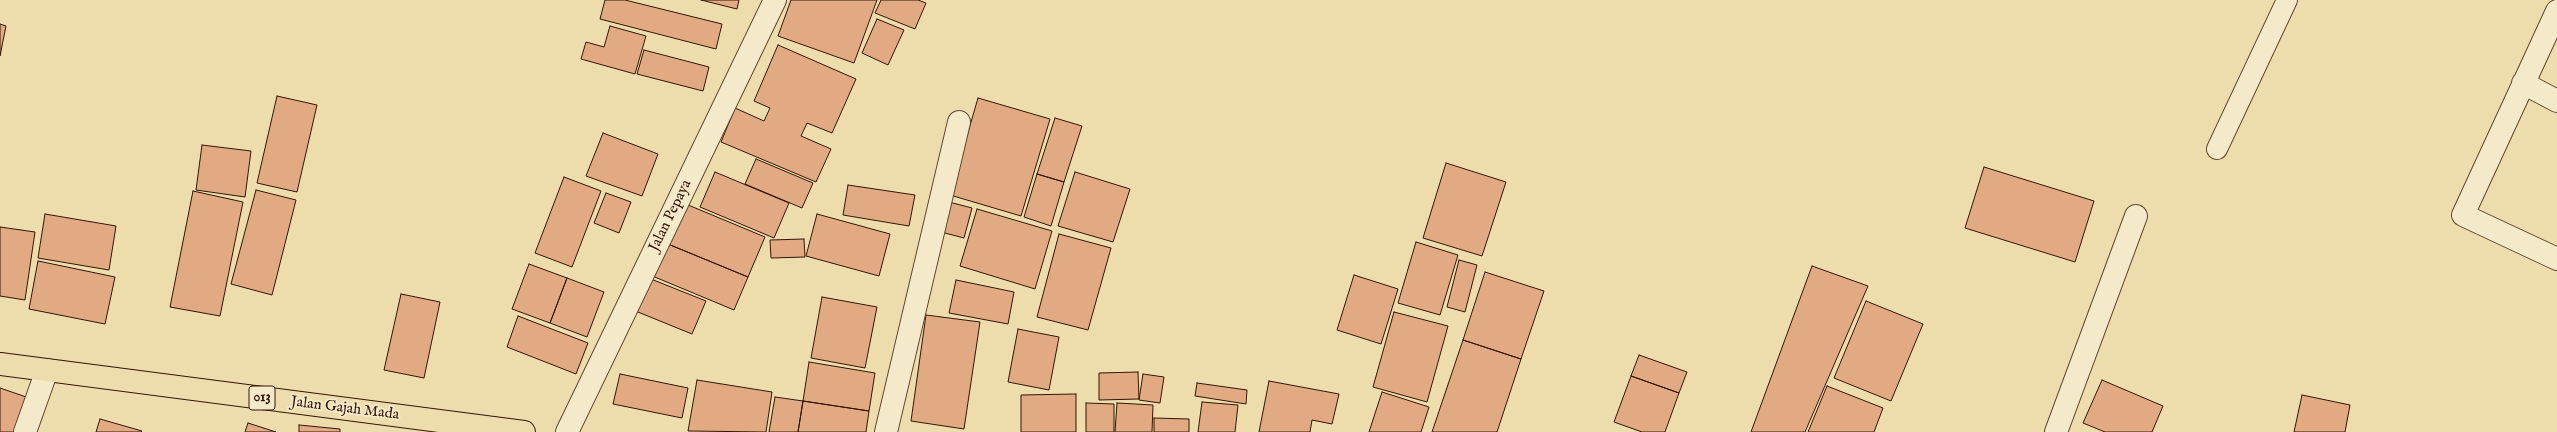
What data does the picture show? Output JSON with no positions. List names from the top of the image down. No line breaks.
{"streets":{"main road":["013","Jalan Gajah Mada"],"street":["Jalan Pepaya"]}}
